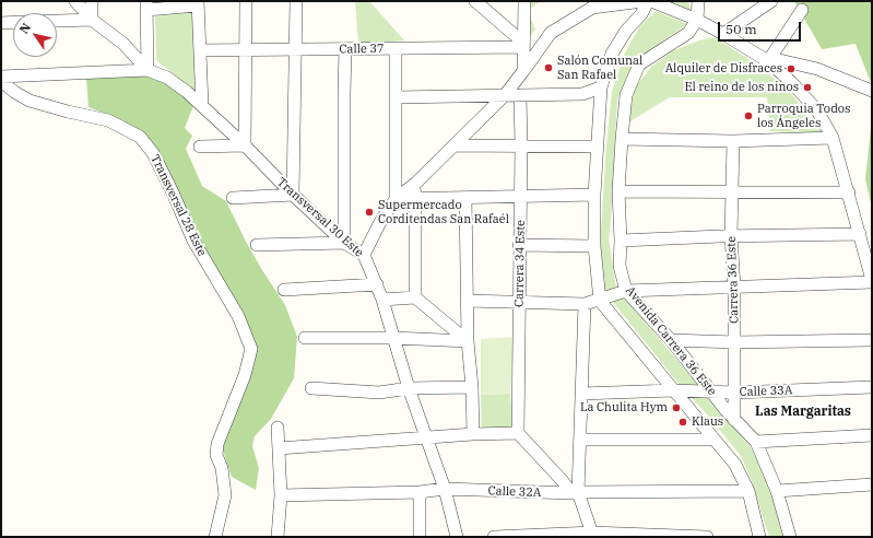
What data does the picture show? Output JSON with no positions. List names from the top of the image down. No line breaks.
{"streets":{"street":["Calle 37","Transversal 28 Este","Transversal 30 Este","Carrera 34 Este","Carrera 36 Este","Avenida Carrera 36 Este","Calle 33A","Calle 32A"]},"crossings":[["Transversal 30 Este","Calle 32A"],["Carrera 36 Este","Avenida Carrera 36 Este"],["Carrera 36 Este","Calle 33A"],["Avenida Carrera 36 Este","Calle 33A"]],"districts":["Las Margaritas"],"places":["Salón Comunal San Rafael","Alquiler de Disfraces","El reino de los ninos","Parroquia Todos los Ángeles","Supermercado Corditendas San Rafaél","La Chulita Hym","Klaus"],"scale_bar":"50 m","north":"top left"}
